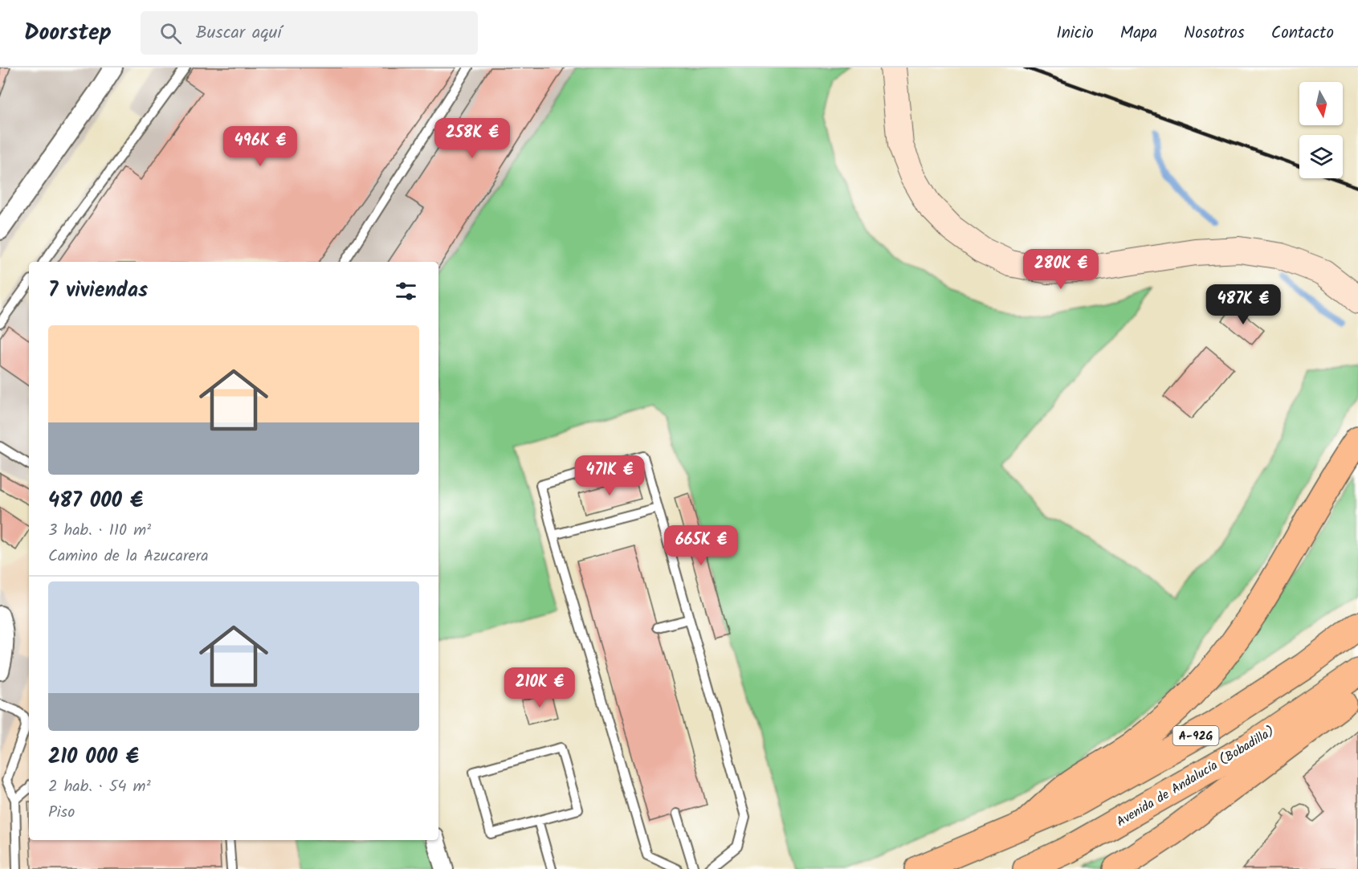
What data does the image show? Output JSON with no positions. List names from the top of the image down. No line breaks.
{"streets":{"highway":["A-92G","Avenida de Andalucía (Bobadilla)"]},"north":"bottom","page":{"header":"Doorstep","search":"Buscar aquí","nav":["Inicio","Mapa","Nosotros","Contacto"],"price":["258K €","496K €","280K €","487K €","471K €","665K €","210K €"],"heading":"7 viviendas","list":[{"name":"487 000 €","note":"3 hab. · 110 m² · Camino de la Azucarera"},{"name":"210 000 €","note":"2 hab. · 54 m² · Piso"}]}}
